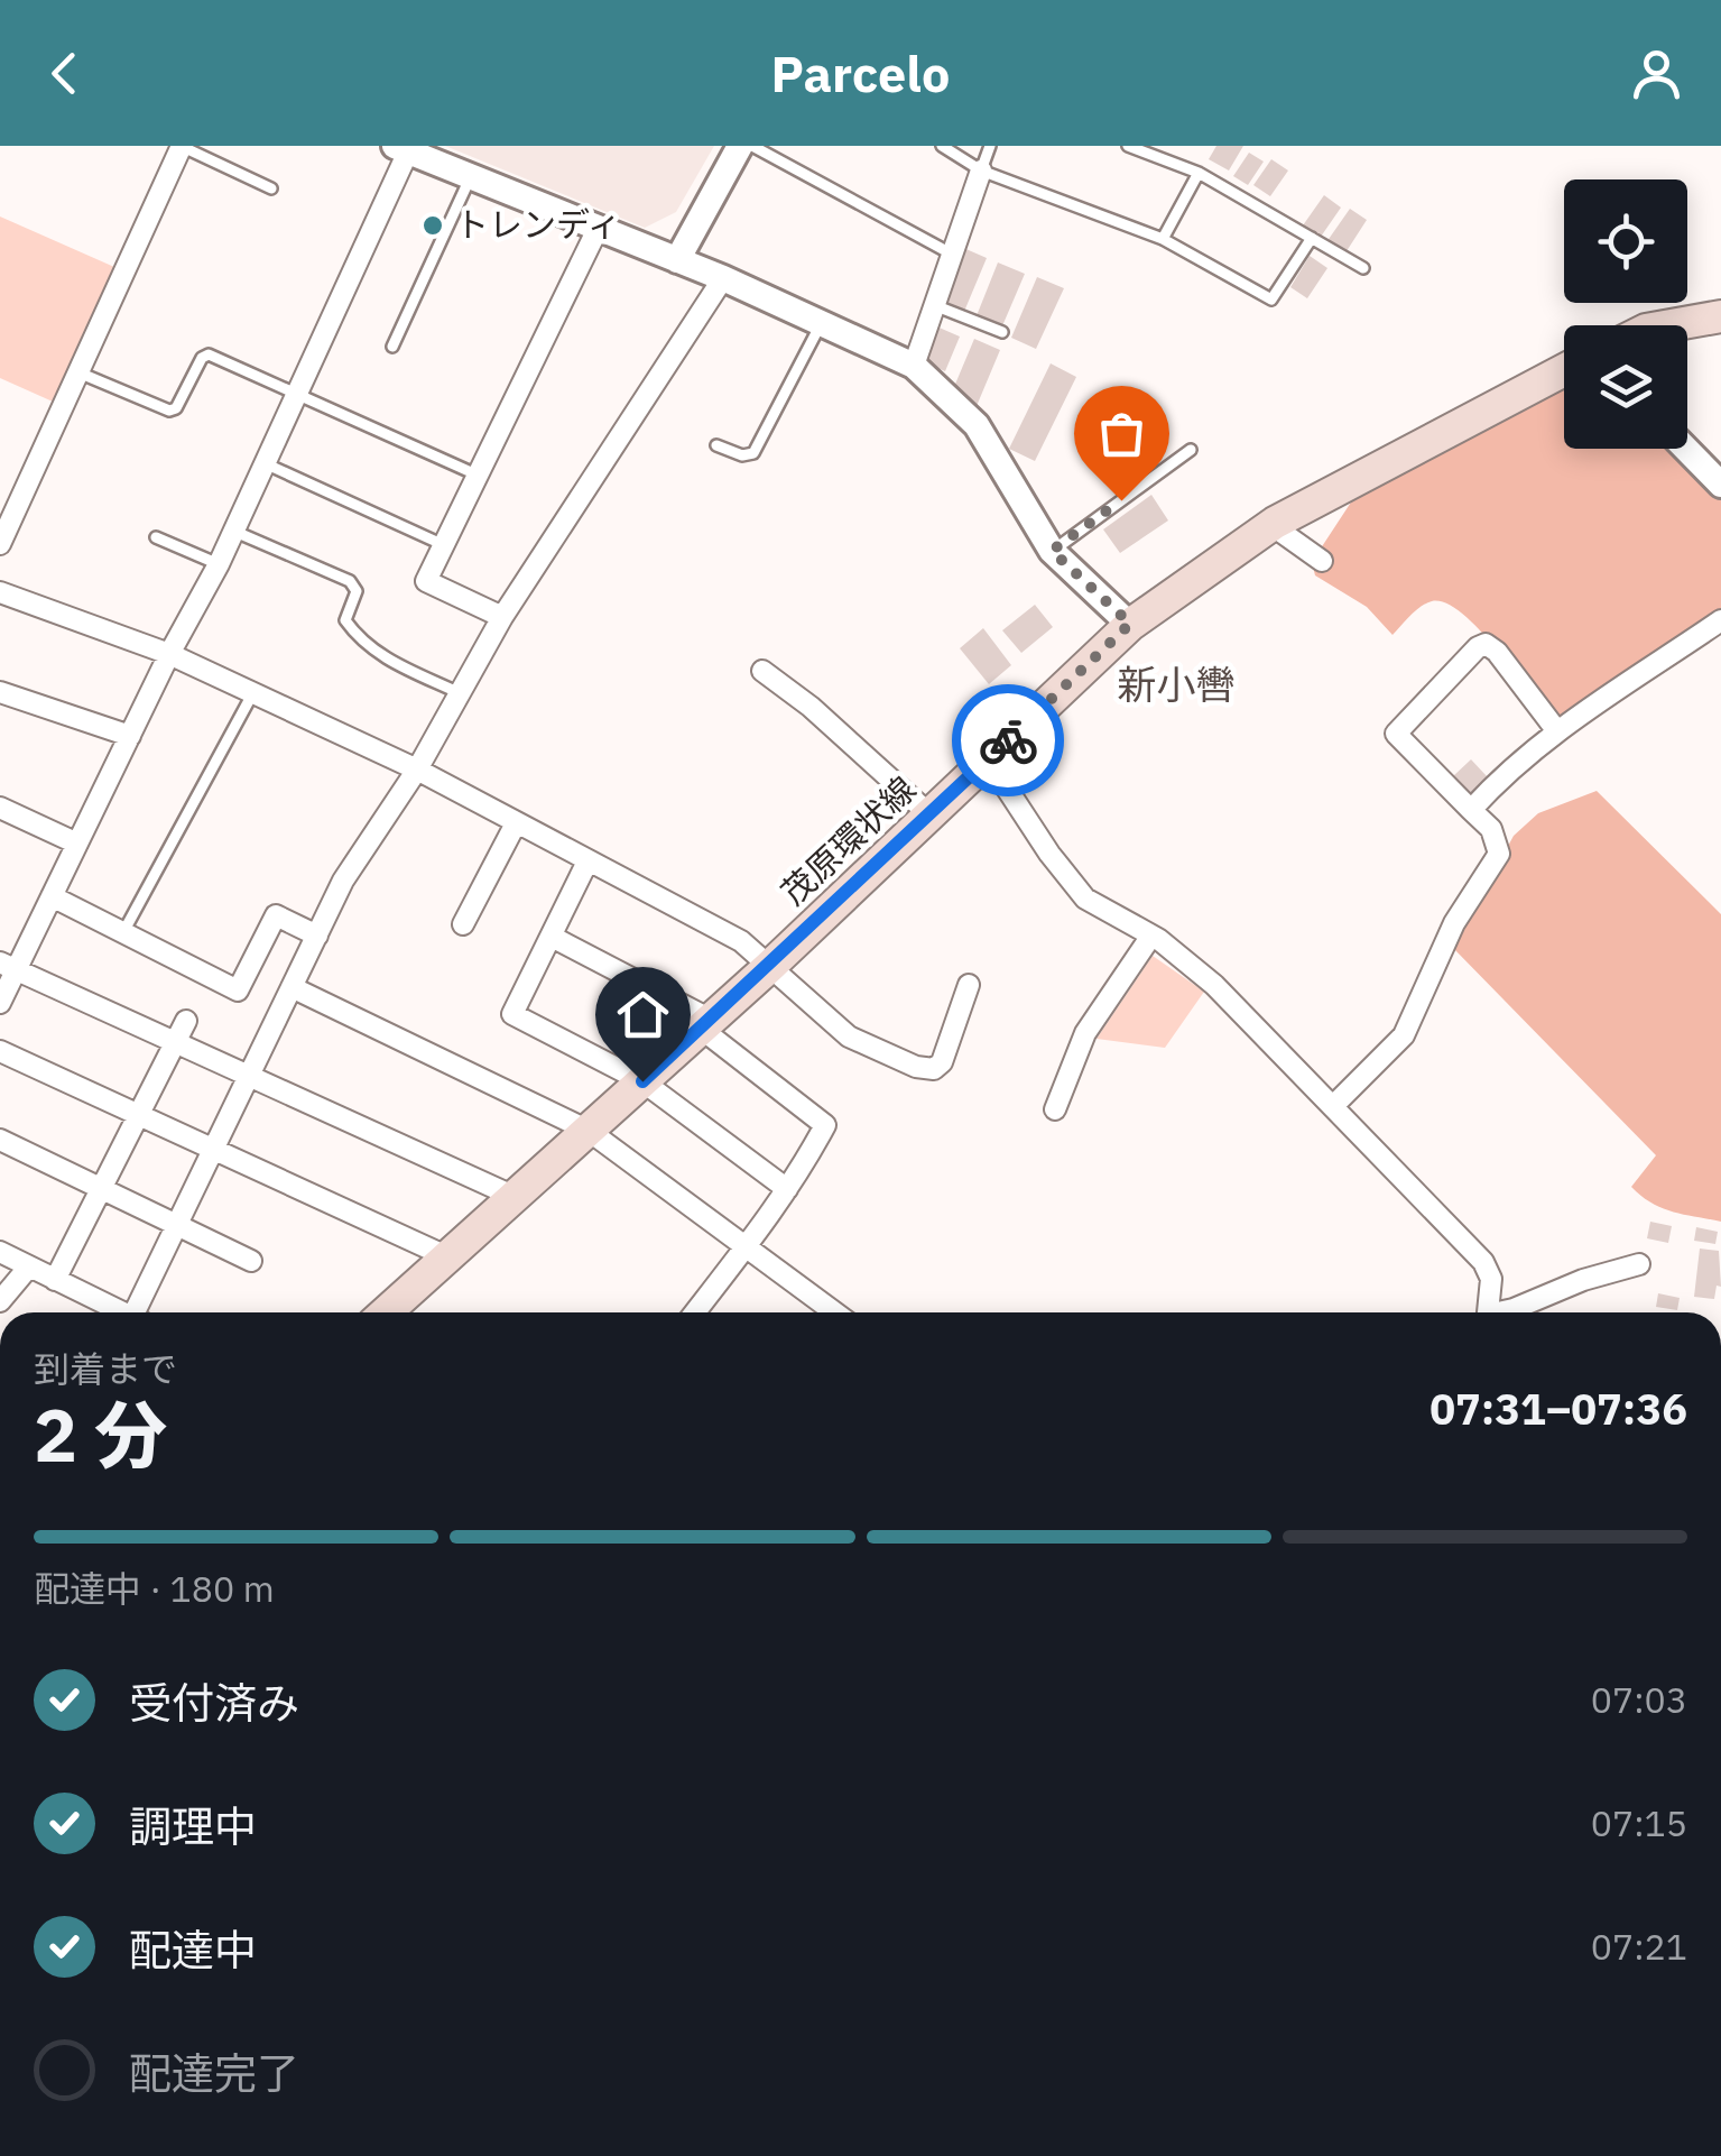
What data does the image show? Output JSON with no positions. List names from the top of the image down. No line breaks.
{"streets":{"main road":["茂原環状線"]},"districts":["新小轡"],"places":["トレンディ"],"page":{"header":"Parcelo","heading":["2 分","到着まで","07:31–07:36"],"bar":"配達中 · 180 m","list":[["受付済み","07:03"],["調理中","07:15"],["配達中","07:21"],"配達完了"]}}
